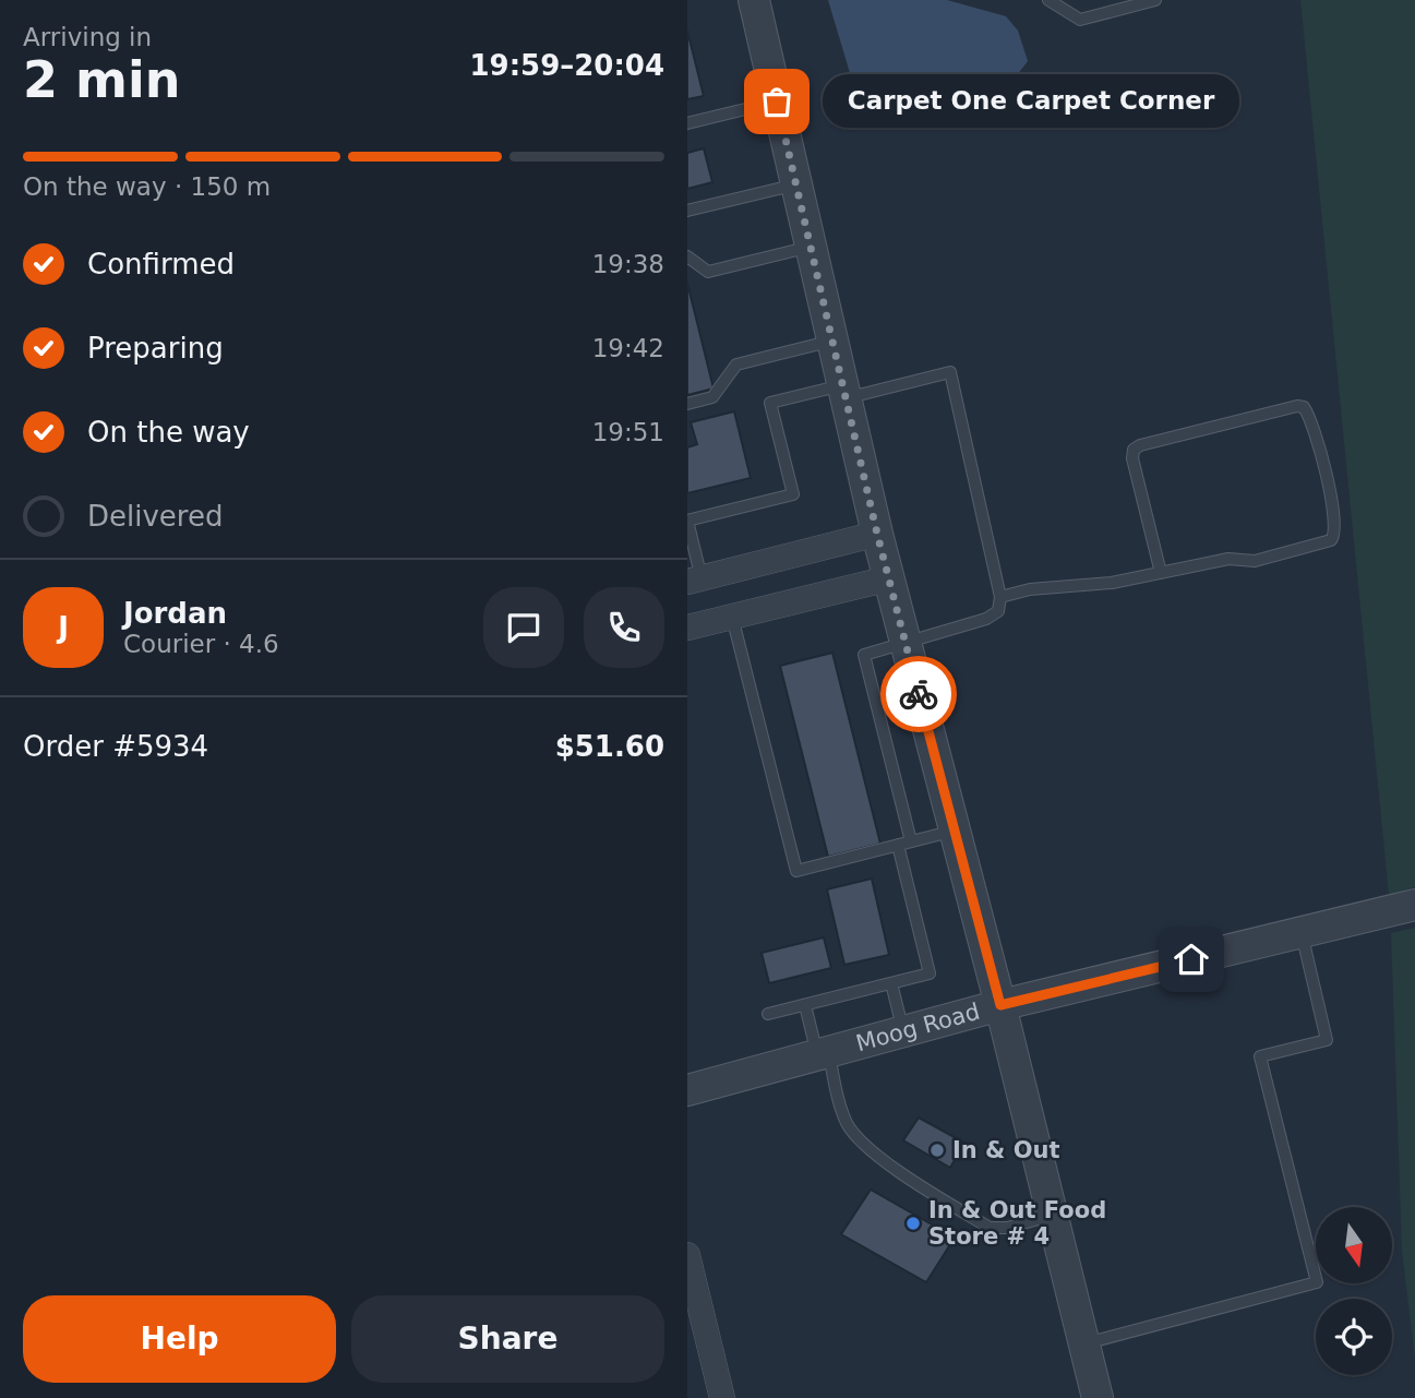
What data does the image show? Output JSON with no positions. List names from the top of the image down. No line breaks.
{"streets":{"street":["Moog Road"]},"places":["Carpet One Carpet Corner","In & Out","In & Out Food Store # 4"],"north":"bottom","page":{"heading":["2 min","Arriving in","19:59–20:04"],"panel":["Jordan","Courier · 4.6","Order #5934","$51.60"],"bubble":"Carpet One Carpet Corner","bar":"On the way · 150 m","list":[["Confirmed","19:38"],["Preparing","19:42"],["On the way","19:51"],"Delivered"],"round":"J","buttons":["Help","Share"]}}
